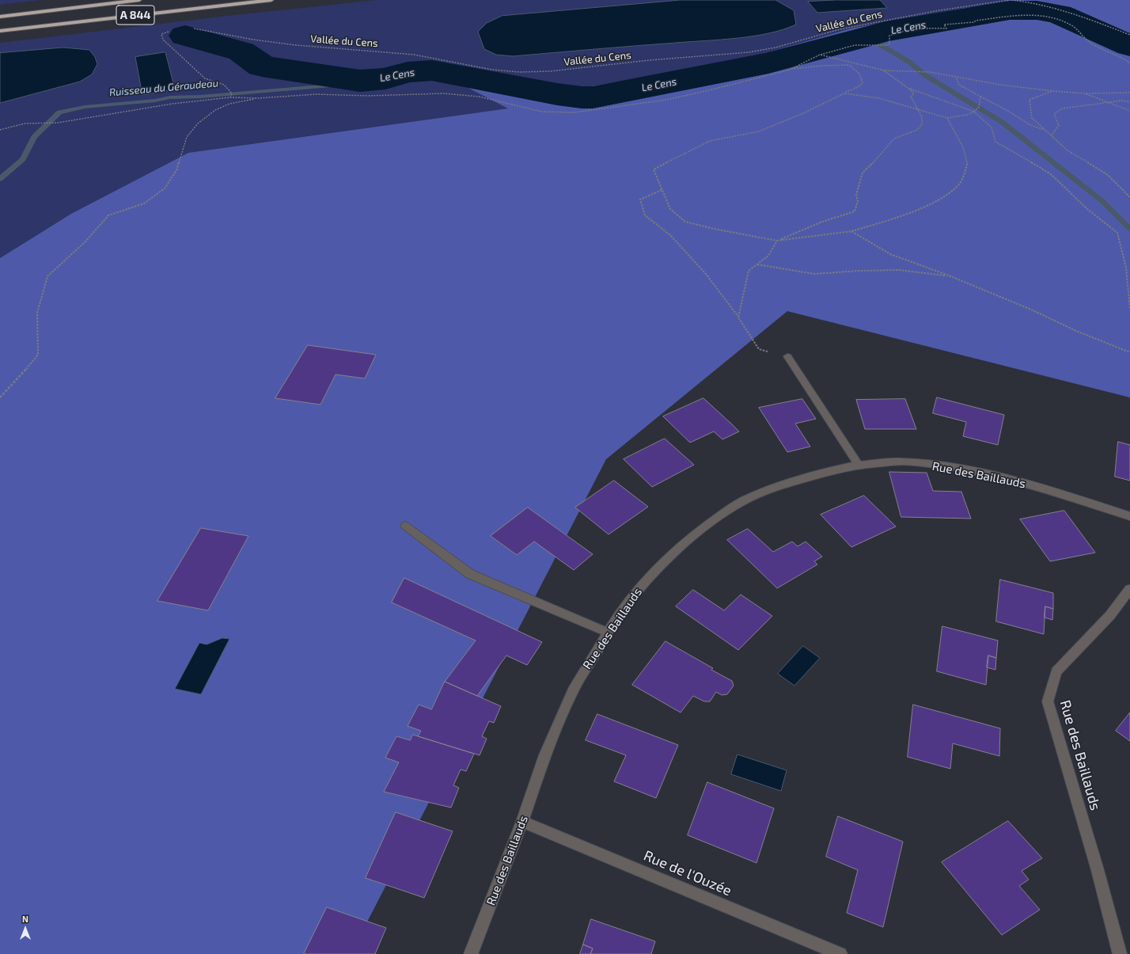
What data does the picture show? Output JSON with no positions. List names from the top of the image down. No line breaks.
{"streets":{"highway":["A 844"],"street":["Rue des Baillauds","Rue de l'Ouzée"],"path":["Vallée du Cens"]},"crossings":[["Rue des Baillauds","Rue de l'Ouzée"]],"water":["Le Cens","Ruisseau du Géraudeau"],"north":"top"}
